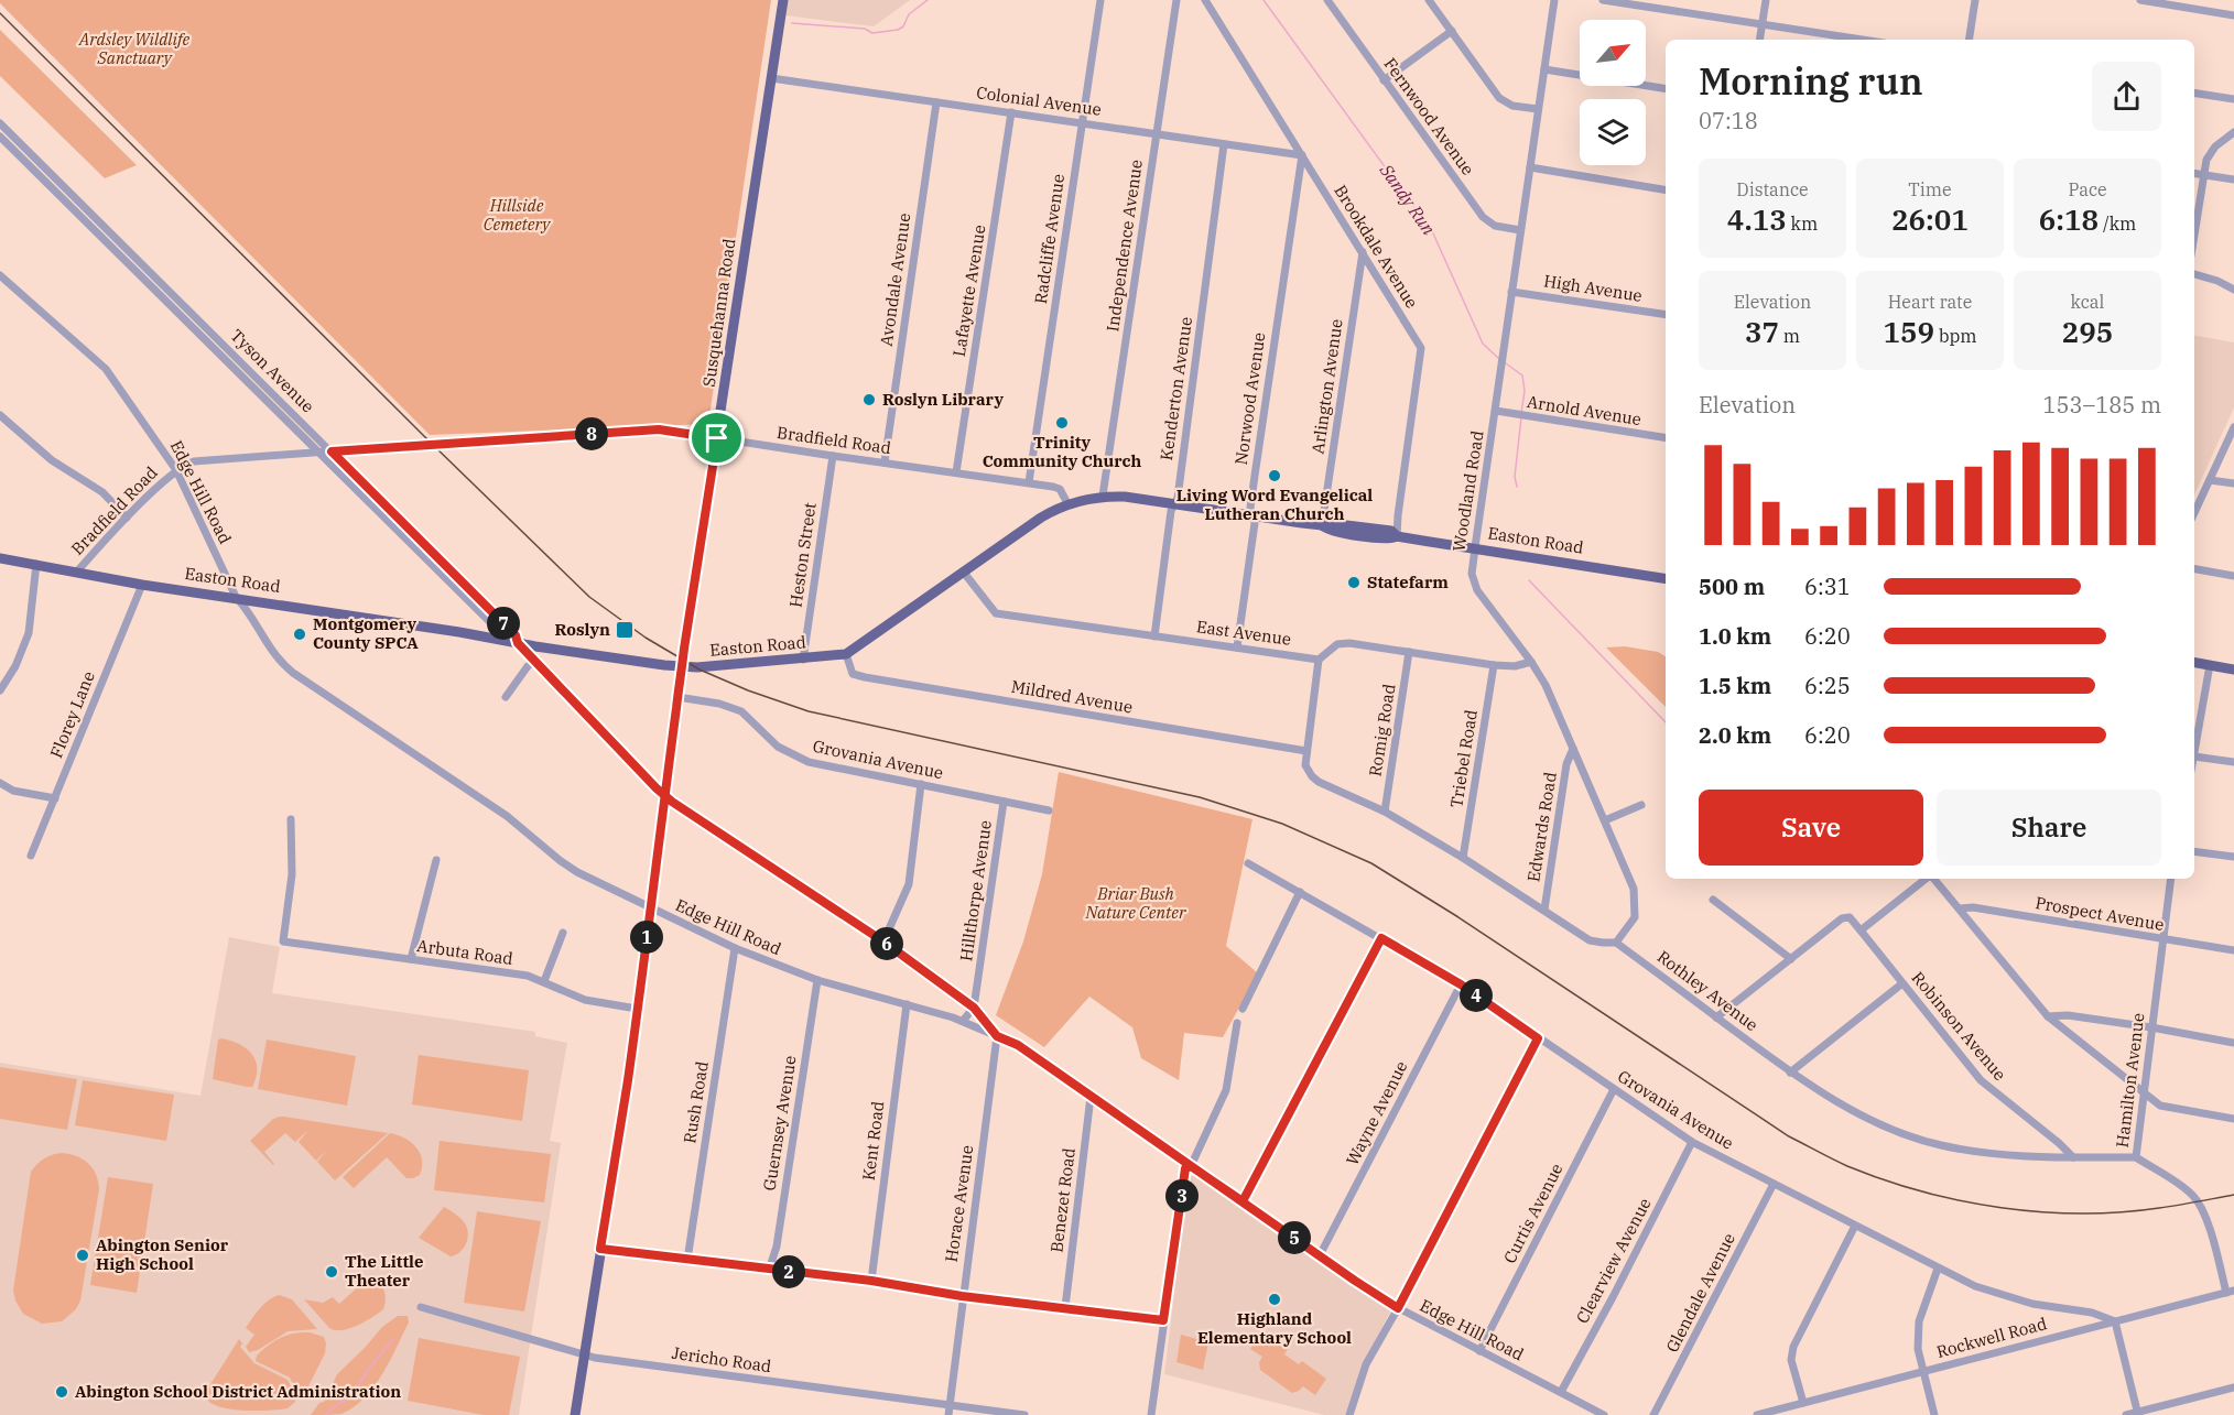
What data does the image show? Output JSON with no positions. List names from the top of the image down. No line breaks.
{"streets":{"main road":["Susquehanna Road","Easton Road"],"street":["Colonial Avenue","Fernwood Avenue","Radcliffe Avenue","Independence Avenue","Brookdale Avenue","Avondale Avenue","High Avenue","Lafayette Avenue","Tyson Avenue","Arlington Avenue","Kenderton Avenue","Norwood Avenue","Arnold Avenue","Bradfield Road","Woodland Road","Edge Hill Road","Heston Street","East Avenue","Mildred Avenue","Florey Lane","Romig Road","Triebel Road","Grovania Avenue","Edwards Road","Hillthorpe Avenue","Prospect Avenue","Arbuta Road","Rothley Avenue","Robinson Avenue","Hamilton Avenue","Rush Road","Wayne Avenue","Guernsey Avenue","Kent Road","Benezet Road","Horace Avenue","Curtis Avenue","Clearview Avenue","Glendale Avenue","Rockwell Road","Jericho Road"]},"crossings":[["Colonial Avenue","Radcliffe Avenue"],["Colonial Avenue","Independence Avenue"],["Colonial Avenue","Brookdale Avenue"],["Colonial Avenue","Avondale Avenue"],["Colonial Avenue","Lafayette Avenue"],["Colonial Avenue","Susquehanna Road"],["Colonial Avenue","Kenderton Avenue"],["Colonial Avenue","Norwood Avenue"],["Fernwood Avenue","Woodland Road"],["Radcliffe Avenue","Bradfield Road"],["Independence Avenue","Easton Road"],["Brookdale Avenue","Arlington Avenue"],["Brookdale Avenue","Norwood Avenue"],["Brookdale Avenue","Easton Road"],["Avondale Avenue","Bradfield Road"],["High Avenue","Woodland Road"],["Lafayette Avenue","Bradfield Road"],["Susquehanna Road","Bradfield Road"],["Susquehanna Road","Edge Hill Road"],["Susquehanna Road","Easton Road"],["Susquehanna Road","Grovania Avenue"],["Susquehanna Road","Arbuta Road"],["Susquehanna Road","Jericho Road"],["Tyson Avenue","Bradfield Road"],["Tyson Avenue","Edge Hill Road"],["Tyson Avenue","Easton Road"],["Tyson Avenue","Hillthorpe Avenue"],["Tyson Avenue","Horace Avenue"],["Arlington Avenue","Easton Road"],["Kenderton Avenue","Easton Road"],["Kenderton Avenue","East Avenue"],["Norwood Avenue","Easton Road"],["Norwood Avenue","East Avenue"],["Arnold Avenue","Woodland Road"],["Bradfield Road","Edge Hill Road"],["Bradfield Road","Easton Road"],["Bradfield Road","Heston Street"],["Woodland Road","Easton Road"],["Woodland Road","Edwards Road"],["Woodland Road","Rothley Avenue"],["Edge Hill Road","Easton Road"],["Edge Hill Road","Rush Road"],["Edge Hill Road","Wayne Avenue"],["Edge Hill Road","Guernsey Avenue"],["Edge Hill Road","Kent Road"],["Edge Hill Road","Benezet Road"],["Edge Hill Road","Horace Avenue"],["Edge Hill Road","Curtis Avenue"],["Edge Hill Road","Clearview Avenue"],["Easton Road","Heston Street"],["Easton Road","East Avenue"],["Easton Road","Mildred Avenue"],["Easton Road","Florey Lane"],["Mildred Avenue","Rothley Avenue"],["Romig Road","Rothley Avenue"],["Triebel Road","Rothley Avenue"],["Grovania Avenue","Hillthorpe Avenue"],["Grovania Avenue","Wayne Avenue"],["Grovania Avenue","Curtis Avenue"],["Grovania Avenue","Clearview Avenue"],["Grovania Avenue","Glendale Avenue"],["Grovania Avenue","Rockwell Road"],["Edwards Road","Rothley Avenue"],["Prospect Avenue","Hamilton Avenue"],["Rothley Avenue","Robinson Avenue"],["Rothley Avenue","Hamilton Avenue"],["Hamilton Avenue","Rockwell Road"],["Horace Avenue","Jericho Road"]],"water":["Sandy Run"],"parks":["Ardsley Wildlife Sanctuary","Hillside Cemetery","Briar Bush Nature Center"],"places":{"other":["Roslyn Library","Trinity Community Church","Living Word Evangelical Lutheran Church","Statefarm","Montgomery County SPCA","Abington Senior High School","The Little Theater","Highland Elementary School","Abington School District Administration"],"transit":["Roslyn"]},"north":"top right","page":{"heading":["Morning run","07:18"],"stats":[["Distance","4.13 km"],["Time","26:01"],["Pace","6:18 /km"],["Elevation","37 m"],["Heart rate","159 bpm"],["kcal","295"]],"chart":["Elevation","153–185 m"],"pins":["8","7","1","6","4","3","5","2"],"list":[{"name":"500 m","note":"6:31"},{"name":"1.0 km","note":"6:20"},{"name":"1.5 km","note":"6:25"},{"name":"2.0 km","note":"6:20"}],"buttons":["Save","Share"]}}
